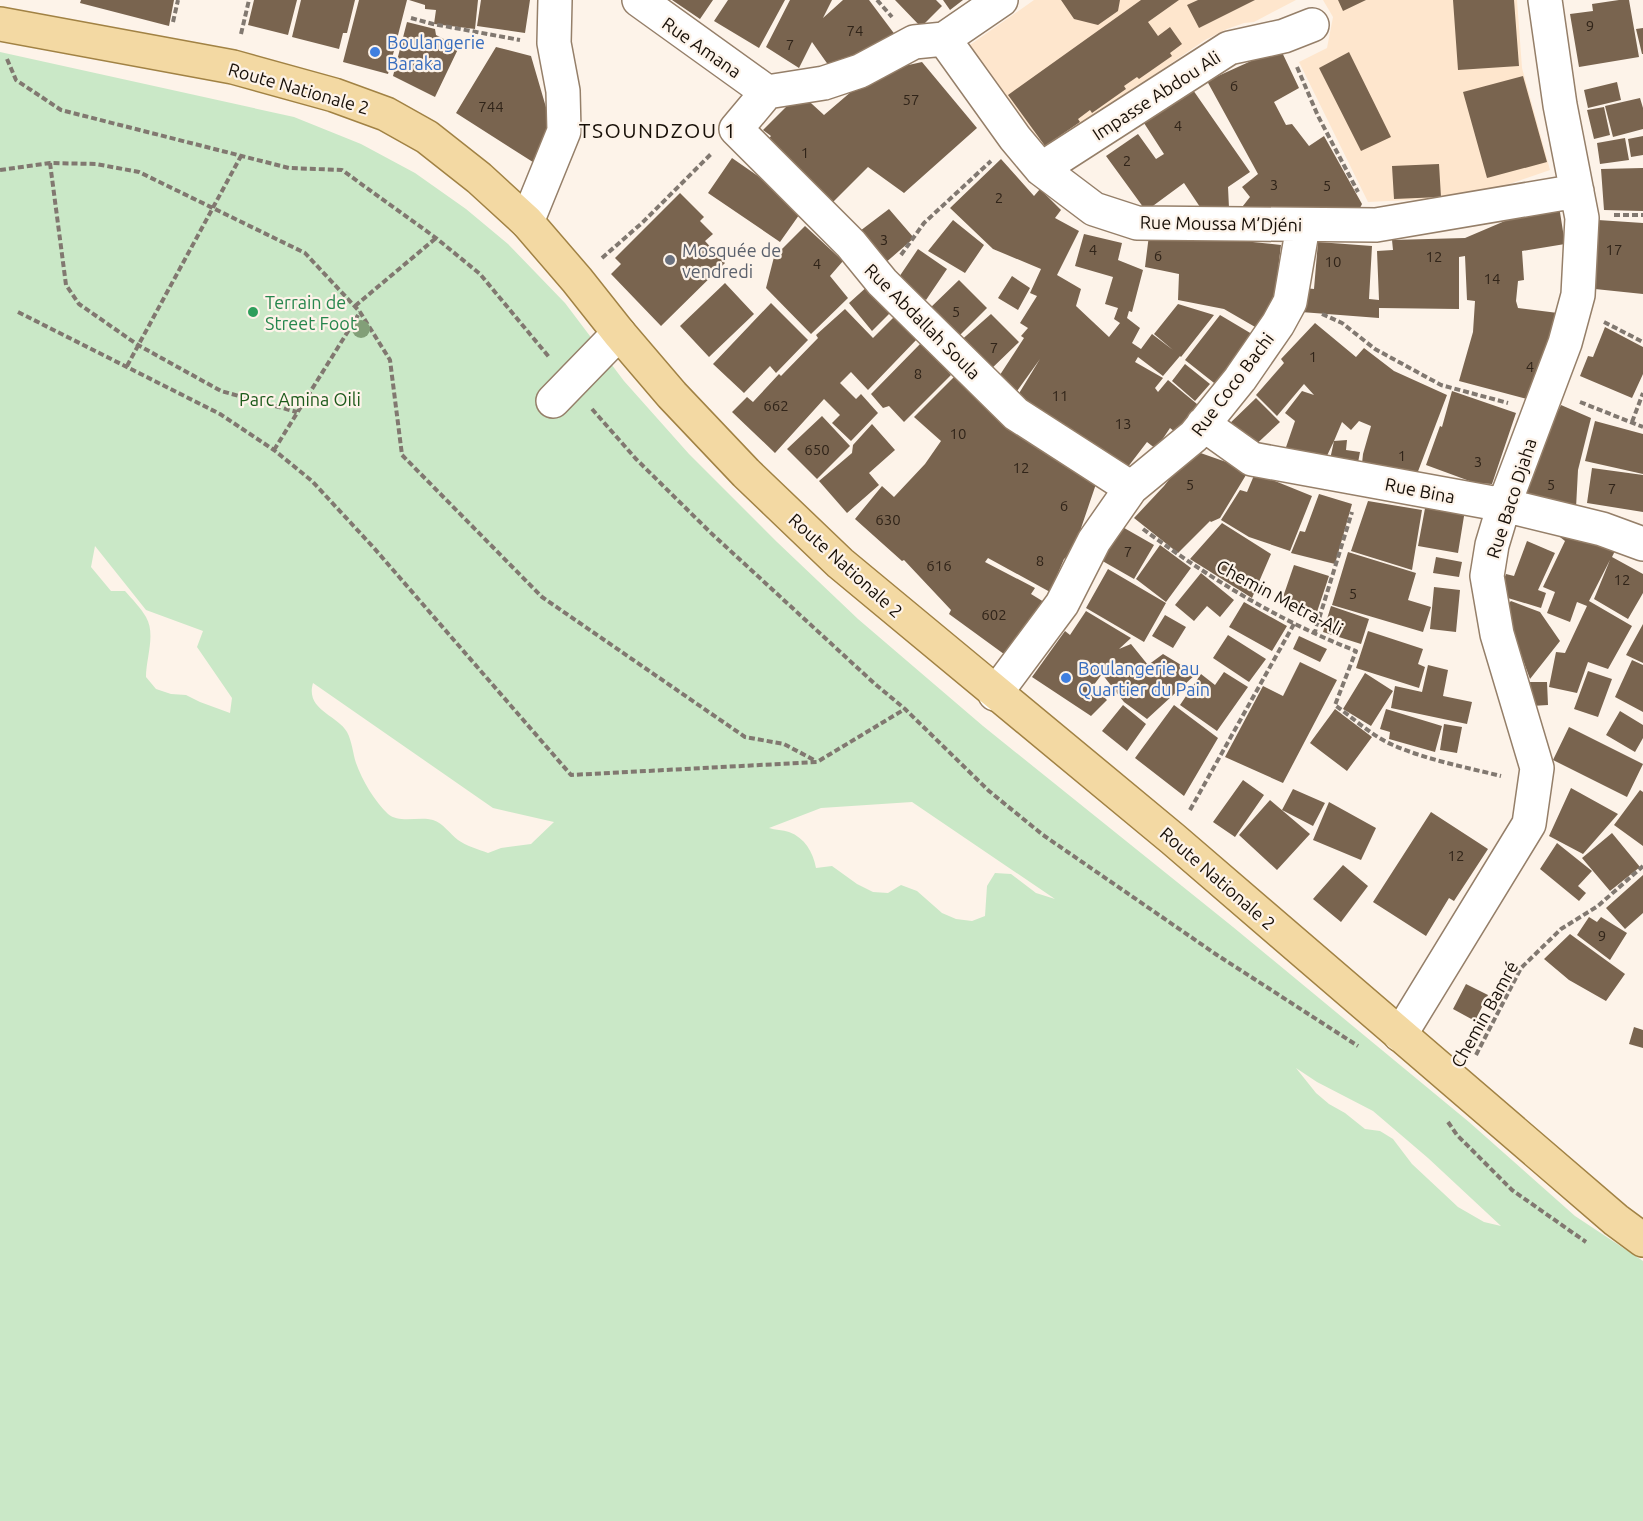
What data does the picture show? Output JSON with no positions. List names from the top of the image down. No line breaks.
{"streets":{"main road":["Route Nationale 2"],"street":["Rue Amana","Impasse Abdou Ali","Rue Moussa M’Djéni","Rue Abdallah Soula","Rue Coco Bachi","Rue Bina","Rue Baco Djaha"],"path":["Chemin Metra-Ali","Chemin Bamré"]},"crossings":[["Route Nationale 2","Rue Coco Bachi"],["Route Nationale 2","Rue Baco Djaha"],["Route Nationale 2","Chemin Bamré"],["Impasse Abdou Ali","Rue Moussa M’Djéni"],["Rue Moussa M’Djéni","Rue Coco Bachi"],["Rue Moussa M’Djéni","Rue Baco Djaha"],["Rue Abdallah Soula","Rue Coco Bachi"],["Rue Abdallah Soula","Chemin Metra-Ali"],["Rue Coco Bachi","Rue Bina"],["Rue Coco Bachi","Chemin Metra-Ali"],["Rue Bina","Rue Baco Djaha"],["Rue Baco Djaha","Chemin Metra-Ali"]],"districts":["TSOUNDZOU 1"],"parks":["Parc Amina Oili"],"places":["Boulangerie Baraka","Mosquée de vendredi","Terrain de Street Foot","Boulangerie au Quartier du Pain"],"house_numbers":["9","74","7","6","57","744","4","1","2","3","5","2","3","4","17","6","12","10","4","14","5","7","1","4","8","11","662","13","10","650","1","3","12","5","5","7","6","630","7","8","616","12","5","602","12","9"]}
